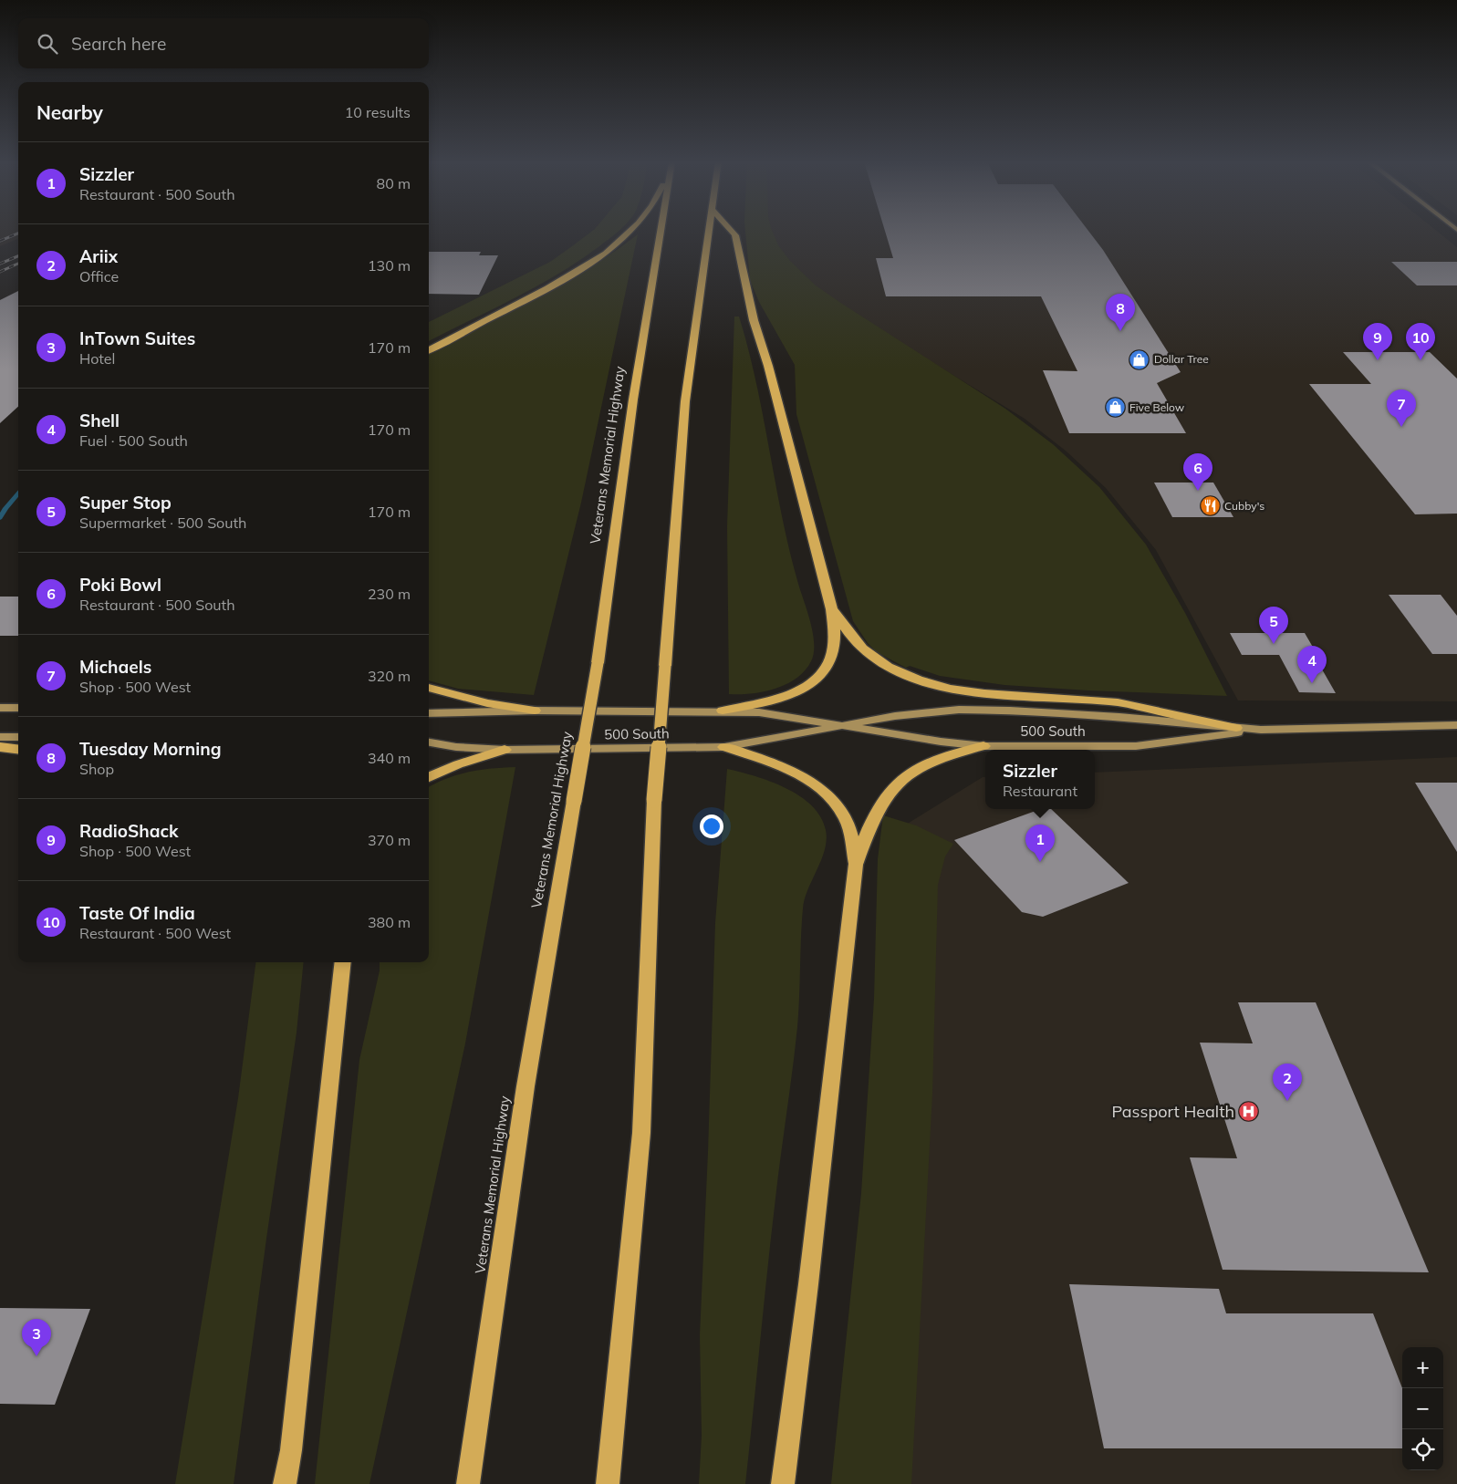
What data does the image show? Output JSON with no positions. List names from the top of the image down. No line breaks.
{"streets":{"highway":["Veterans Memorial Highway"],"main road":["500 South"]},"places":{"shop":["Dollar Tree","Five Below"],"restaurant":["Cubby's"],"hospital":["Passport Health"]},"page":{"search":"Search here","heading":["Nearby","10 results"],"list":[{"mark":"1","name":"Sizzler","note":"Restaurant · 500 South","value":"80 m"},{"mark":"2","name":"Ariix","note":"Office","value":"130 m"},{"mark":"3","name":"InTown Suites","note":"Hotel","value":"170 m"},{"mark":"4","name":"Shell","note":"Fuel · 500 South","value":"170 m"},{"mark":"5","name":"Super Stop","note":"Supermarket · 500 South","value":"170 m"},{"mark":"6","name":"Poki Bowl","note":"Restaurant · 500 South","value":"230 m"},{"mark":"7","name":"Michaels","note":"Shop · 500 West","value":"320 m"},{"mark":"8","name":"Tuesday Morning","note":"Shop","value":"340 m"},{"mark":"9","name":"RadioShack","note":"Shop · 500 West","value":"370 m"},{"mark":"10","name":"Taste Of India","note":"Restaurant · 500 West","value":"380 m"}],"pins":["8","9","10","7","6","5","4","1","2","3"],"popup":["Sizzler","Restaurant"],"map_buttons":["+","−"]}}
